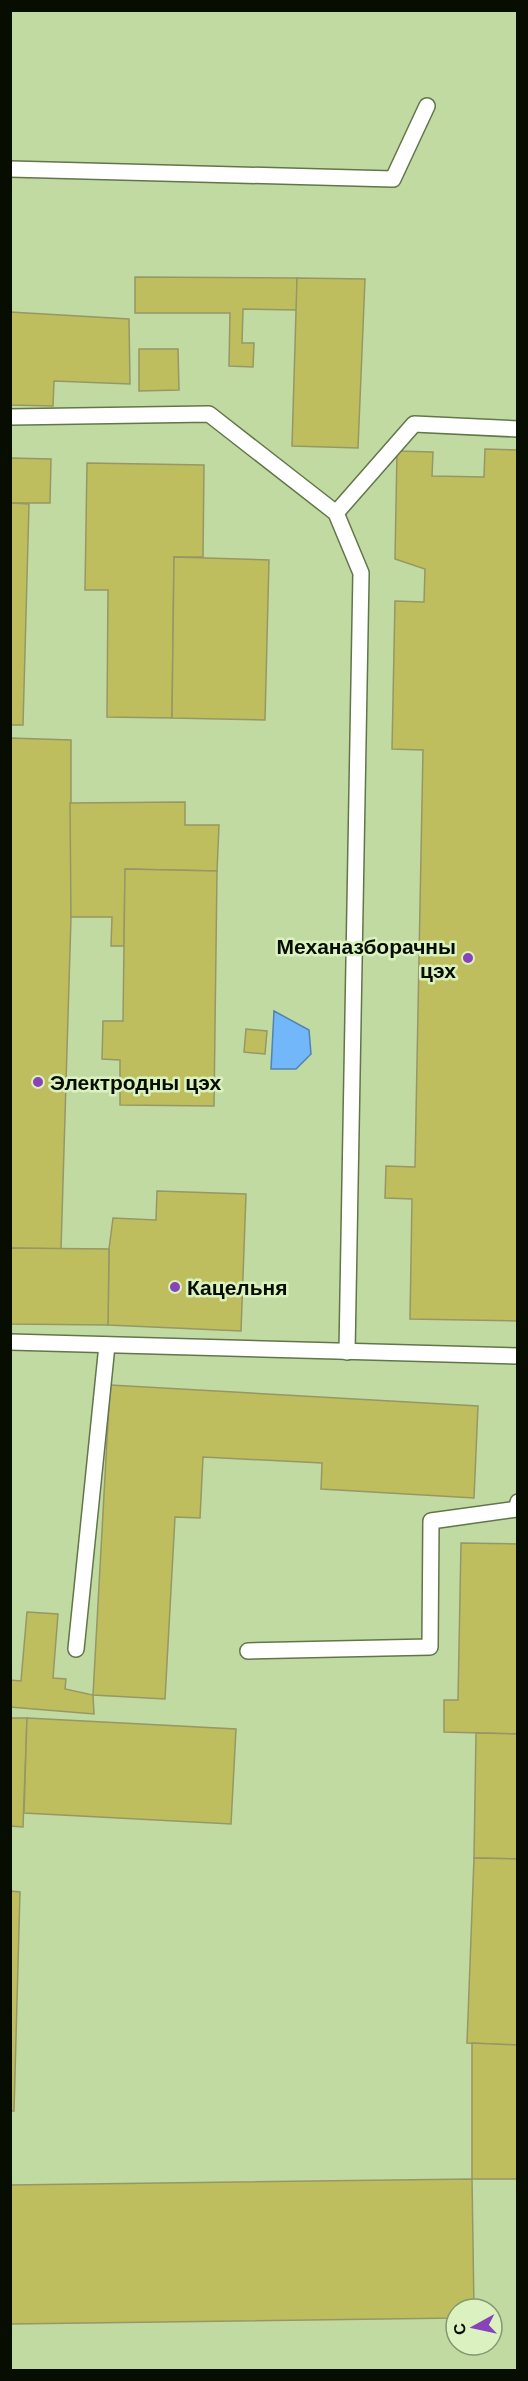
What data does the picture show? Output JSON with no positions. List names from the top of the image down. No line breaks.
{"places":["Механазборачны цэх","Электродны цэх","Кацельня"],"north":"left"}
